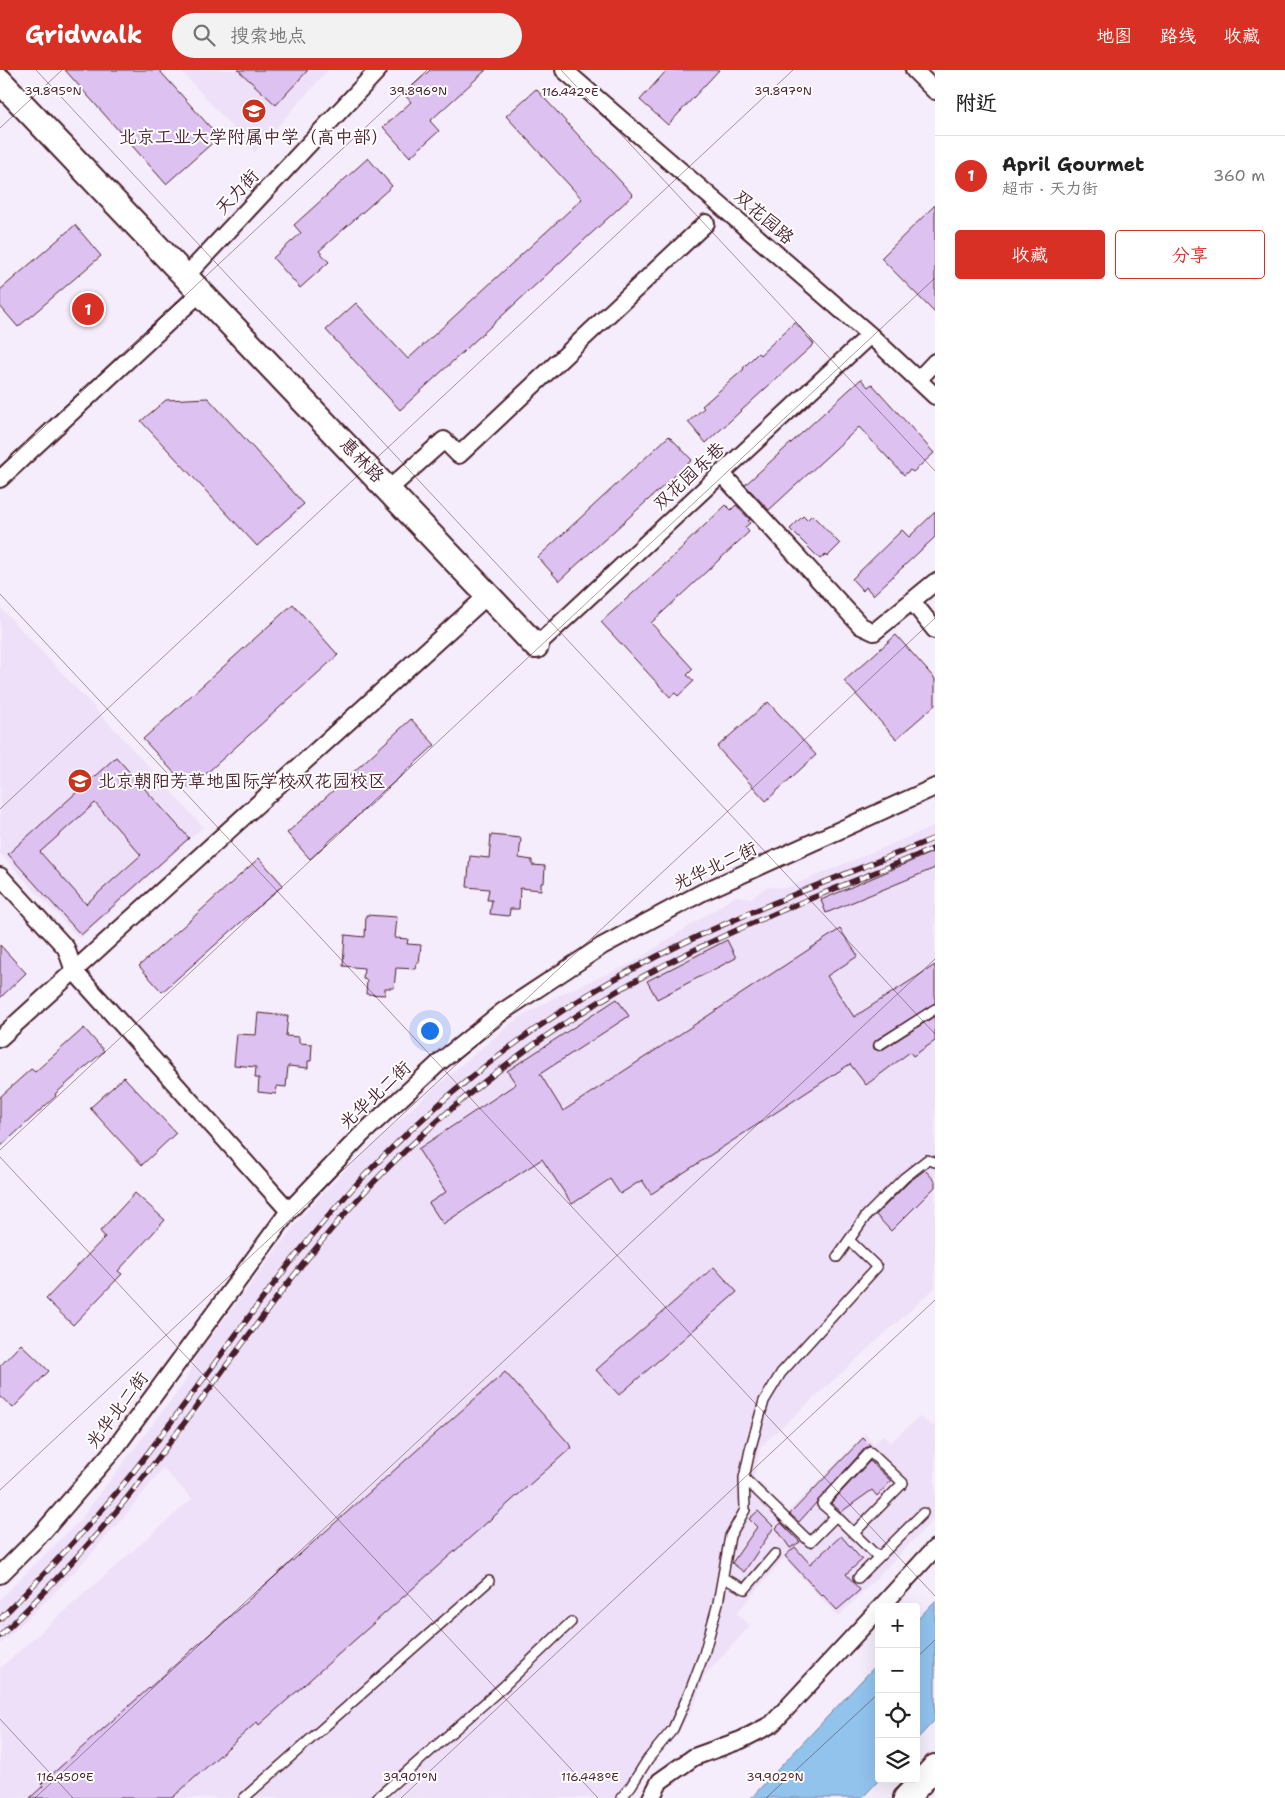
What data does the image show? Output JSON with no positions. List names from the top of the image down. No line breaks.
{"streets":{"street":["天力街","双花园路","惠林路","双花园东巷","光华北二街"]},"crossings":[["天力街","惠林路"],["双花园路","双花园东巷"],["惠林路","双花园东巷"]],"places":{"school or university":["北京工业大学附属中学（高中部）","北京朝阳芳草地国际学校双花园校区"]},"page":{"header":"Gridwalk","search":"搜索地点","nav":["地图","路线","收藏"],"heading":"附近","list":[{"mark":"1","name":"April Gourmet","note":"超市 · 天力街","value":"360 m"}],"buttons":["收藏","分享"],"pins":"1","map_buttons":["+","−"]},"coordinates":["39.895°N","39.896°N","39.897°N","116.442°E","116.450°E","116.448°E","39.901°N","39.902°N"]}
